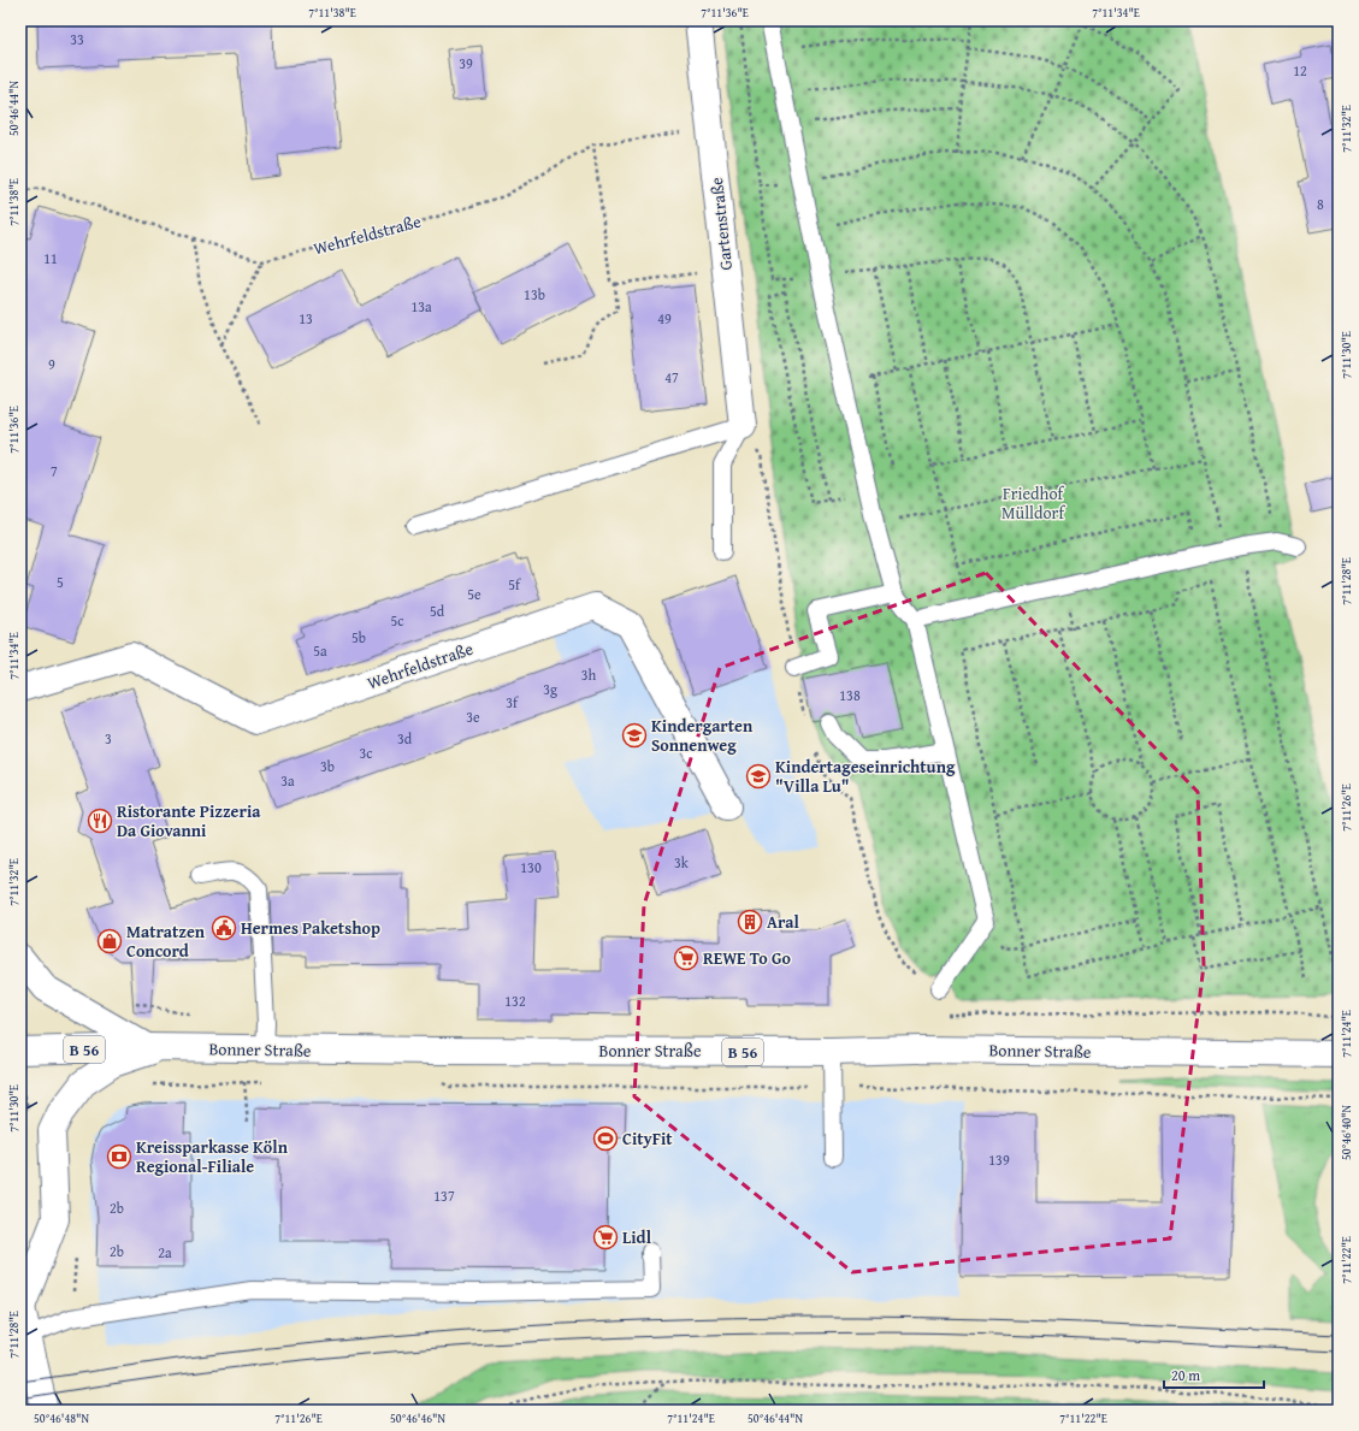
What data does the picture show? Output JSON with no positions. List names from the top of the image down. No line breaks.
{"streets":{"street":["Gartenstraße","Wehrfeldstraße","B 56","Bonner Straße"]},"crossings":[["Gartenstraße","Wehrfeldstraße"]],"parks":["Friedhof Mülldorf"],"places":{"school or university":["Kindergarten Sonnenweg","Kindertageseinrichtung \"Villa Lu\""],"restaurant":["Ristorante Pizzeria Da Giovanni"],"building":["Aral"],"public building":["Hermes Paketshop"],"shop":["Matratzen Concord"],"supermarket":["REWE To Go","Lidl"],"sports":["CityFit"],"bank":["Kreissparkasse Köln Regional-Filiale"]},"house_numbers":["33","39","12","8","11","13b","13a","13","49","9","47","7","5","5f","5e","5d","5c","5b","5a","3h","3g","138","3f","3e","3","3d","3c","3b","3a","3k","130","132","139","137","2b","2b","2a"],"scale_bar":"20 m","coordinates":["7°11'38\"E","7°11'36\"E","7°11'34\"E","50°46'44\"N","7°11'32\"E","7°11'30\"E","7°11'28\"E","7°11'26\"E","7°11'24\"E","50°46'40\"N","7°11'22\"E","50°46'48\"N","50°46'46\"N"]}
